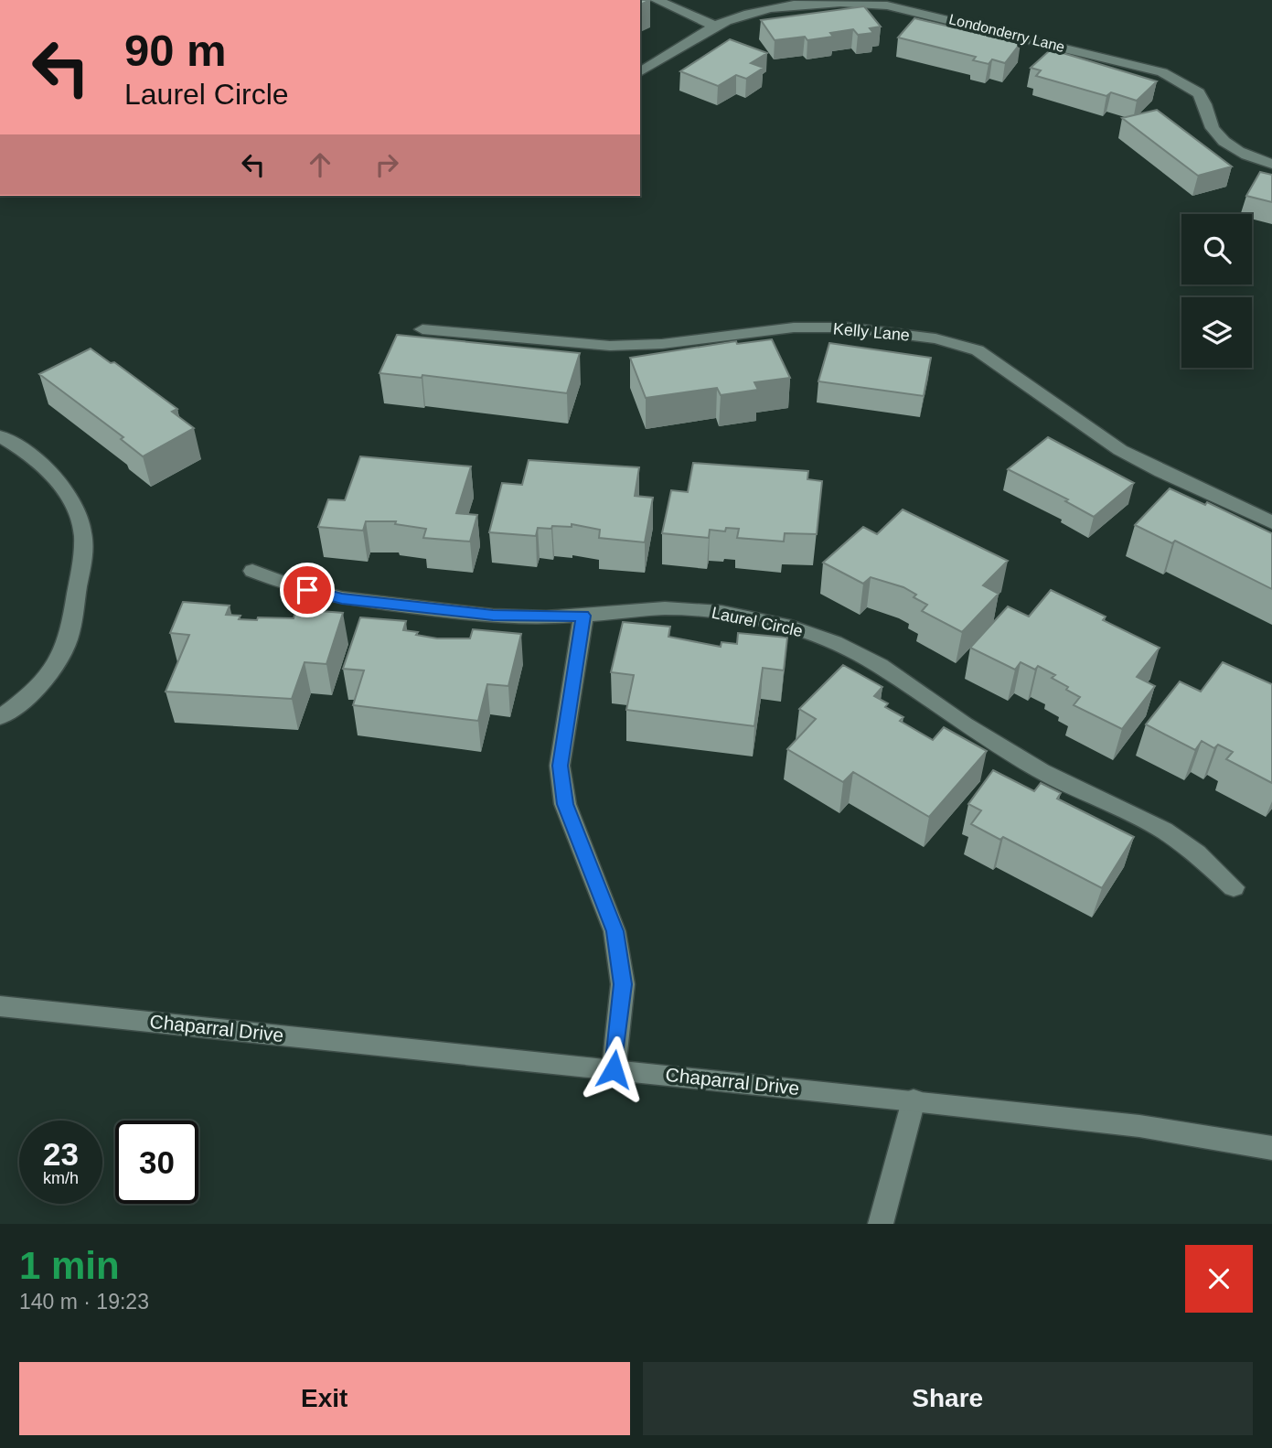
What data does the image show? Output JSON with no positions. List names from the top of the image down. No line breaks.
{"streets":{"street":["Londonderry Lane","Kelly Lane","Laurel Circle","Chaparral Drive"]},"page":{"turn":["90 m","Laurel Circle"],"speed":"23 km/h","limit":"30","heading":["1 min","140 m · 19:23"],"buttons":["Exit","Share"]}}
